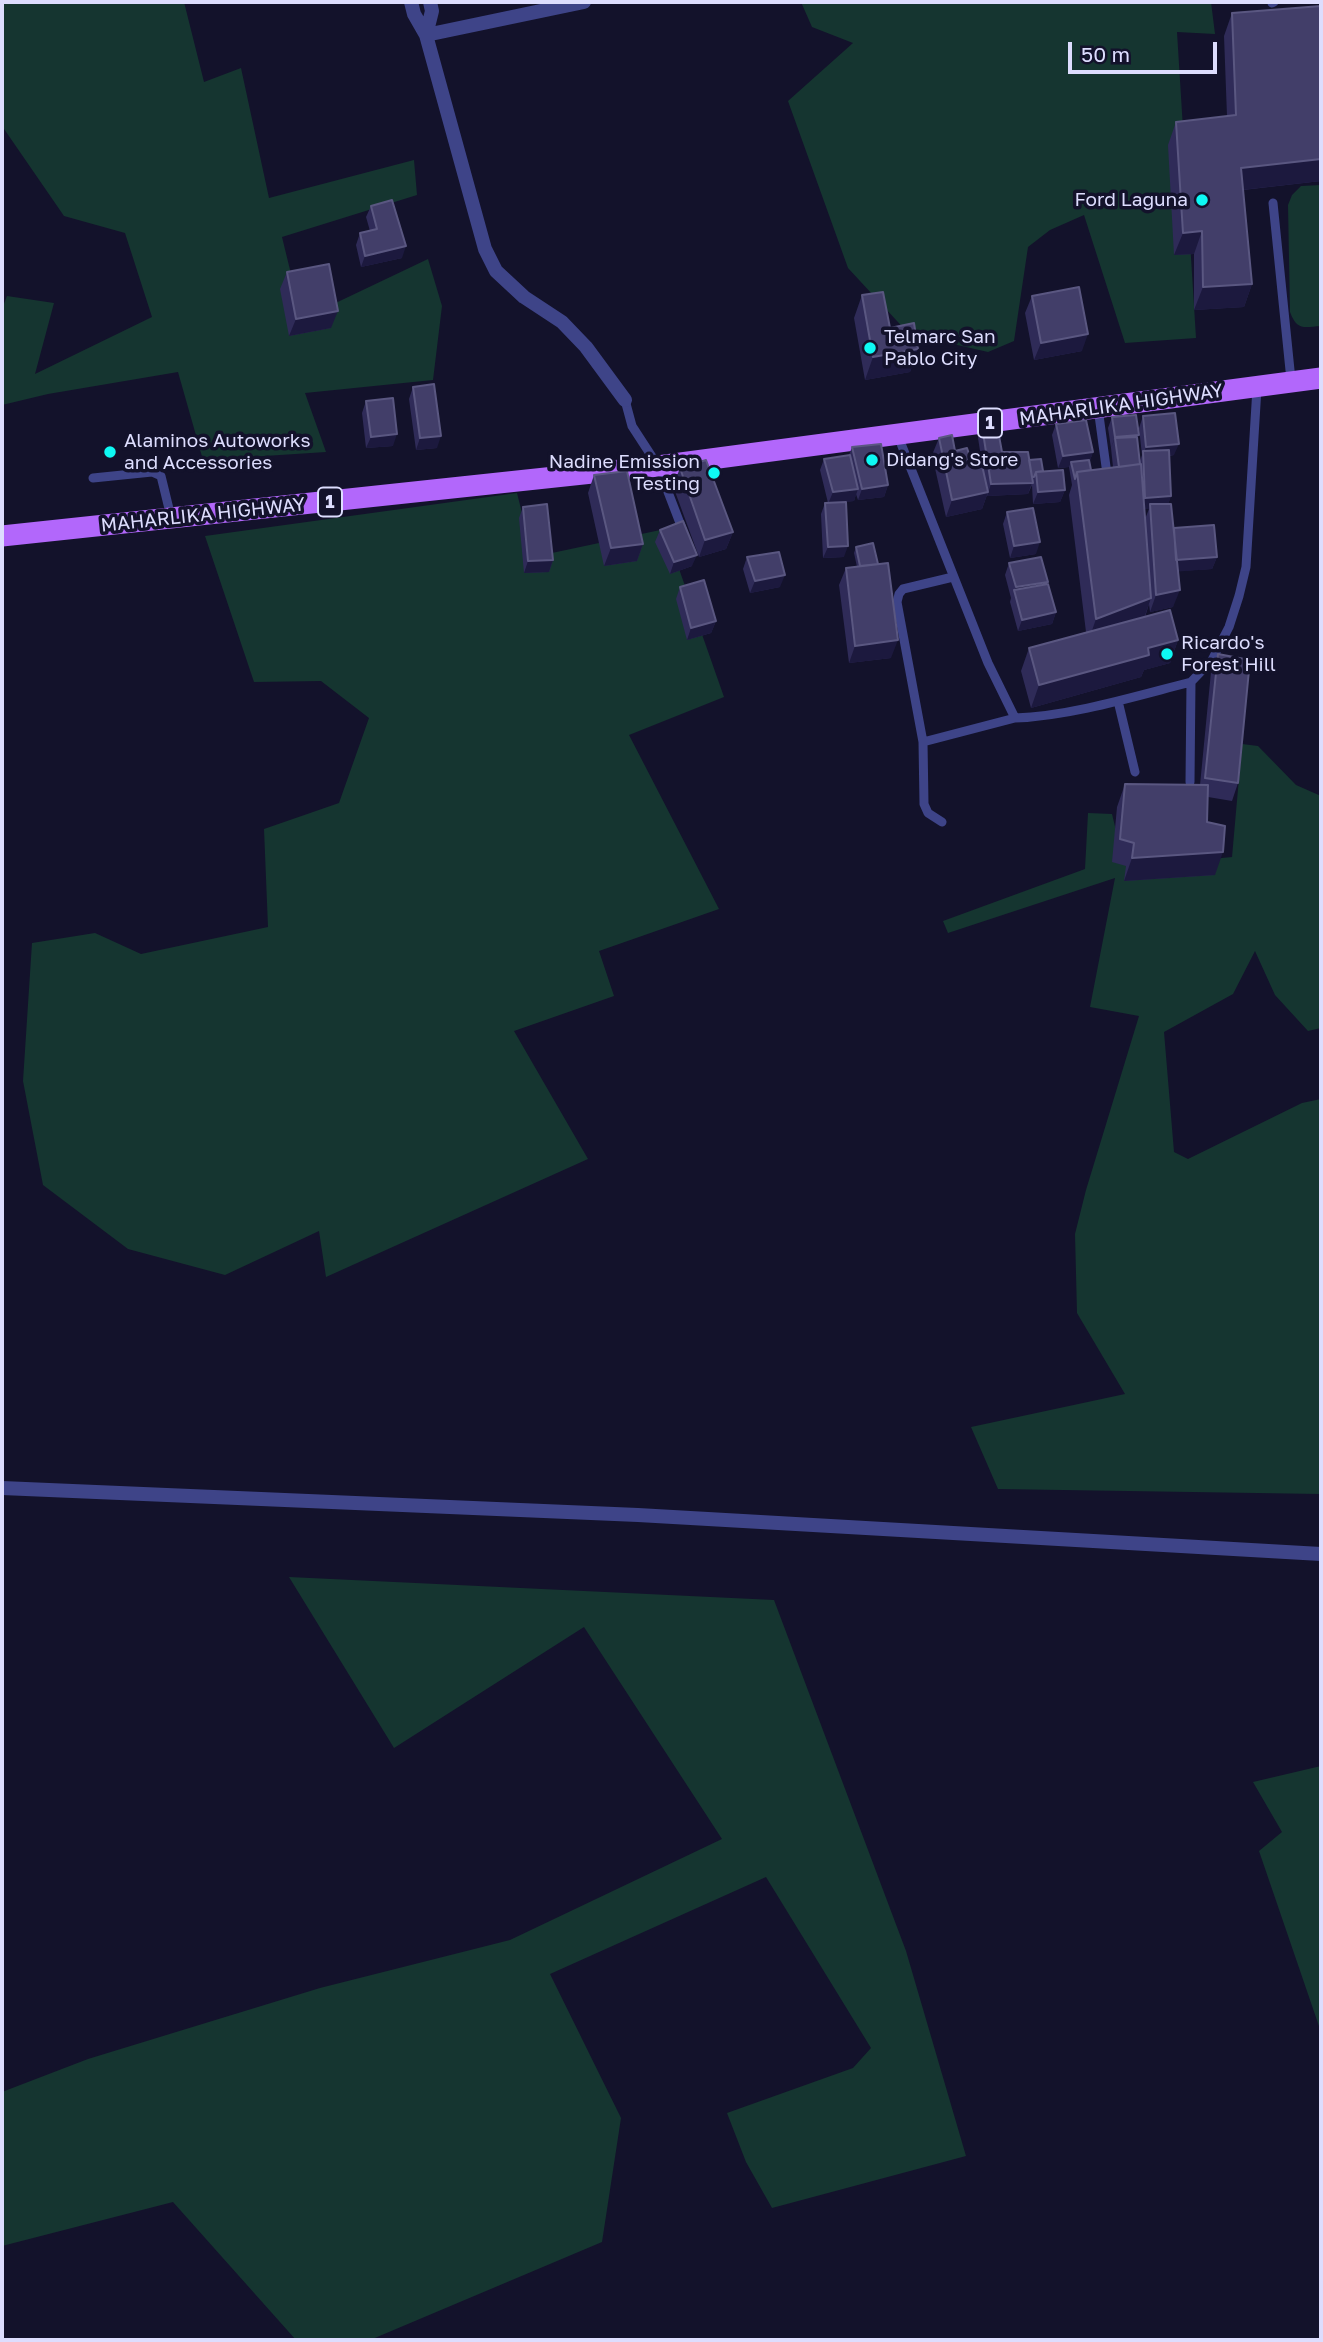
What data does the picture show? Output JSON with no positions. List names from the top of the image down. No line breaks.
{"streets":{"main road":["MAHARLIKA HIGHWAY","1"]},"places":["Ford Laguna","Telmarc San Pablo City","Alaminos Autoworks and Accessories","Didang's Store","Nadine Emission Testing","Ricardo's Forest Hill"],"scale_bar":"50 m"}
